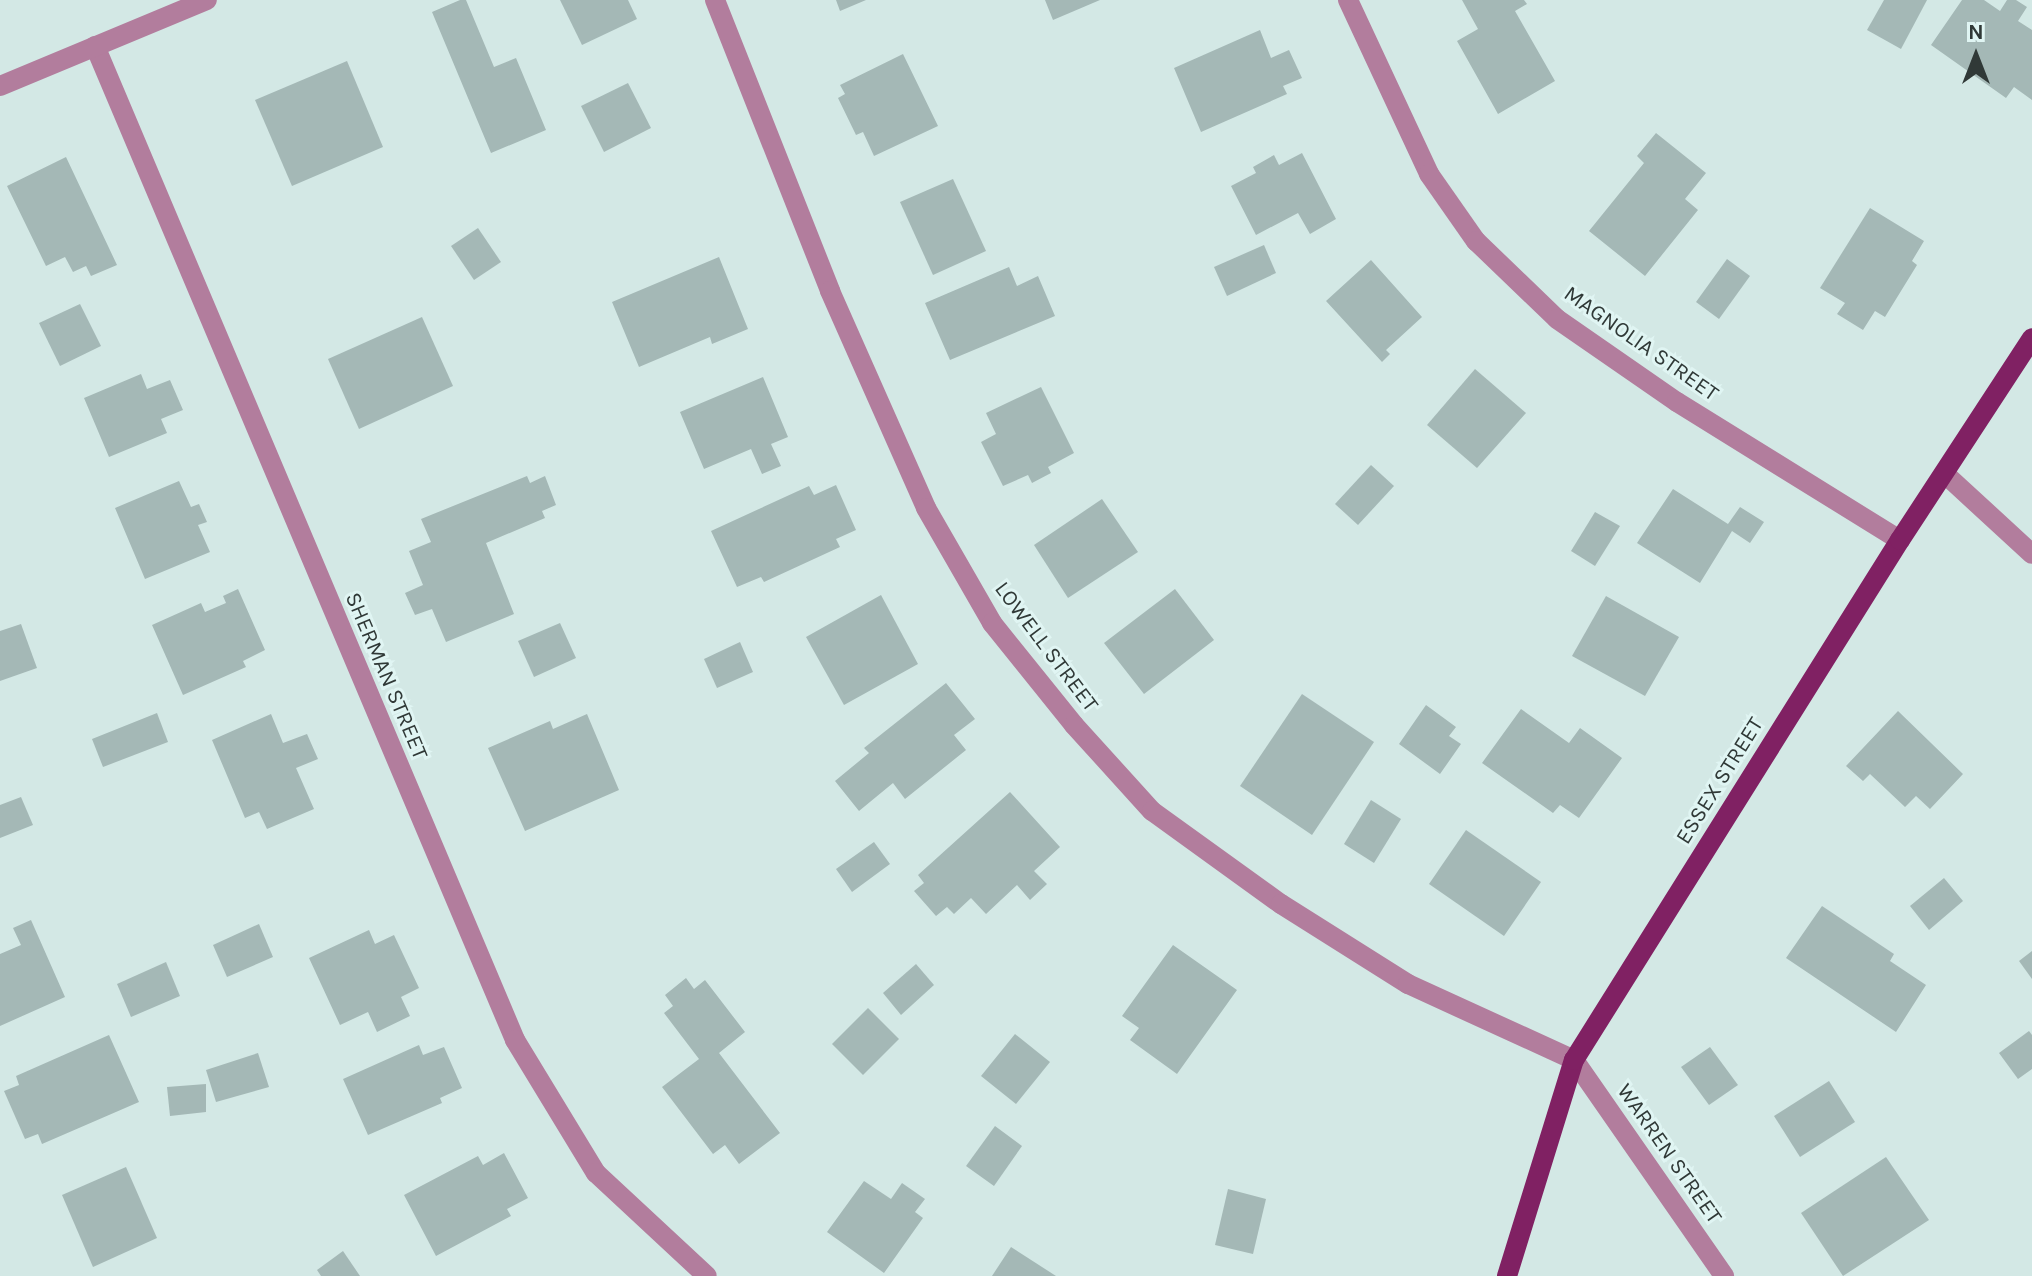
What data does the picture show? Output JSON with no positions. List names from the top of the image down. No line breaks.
{"streets":{"main road":["ESSEX STREET"],"street":["MAGNOLIA STREET","LOWELL STREET","SHERMAN STREET","WARREN STREET"]},"crossings":[["MAGNOLIA STREET","ESSEX STREET"],["LOWELL STREET","ESSEX STREET"],["LOWELL STREET","WARREN STREET"],["ESSEX STREET","WARREN STREET"]],"north":"top"}
